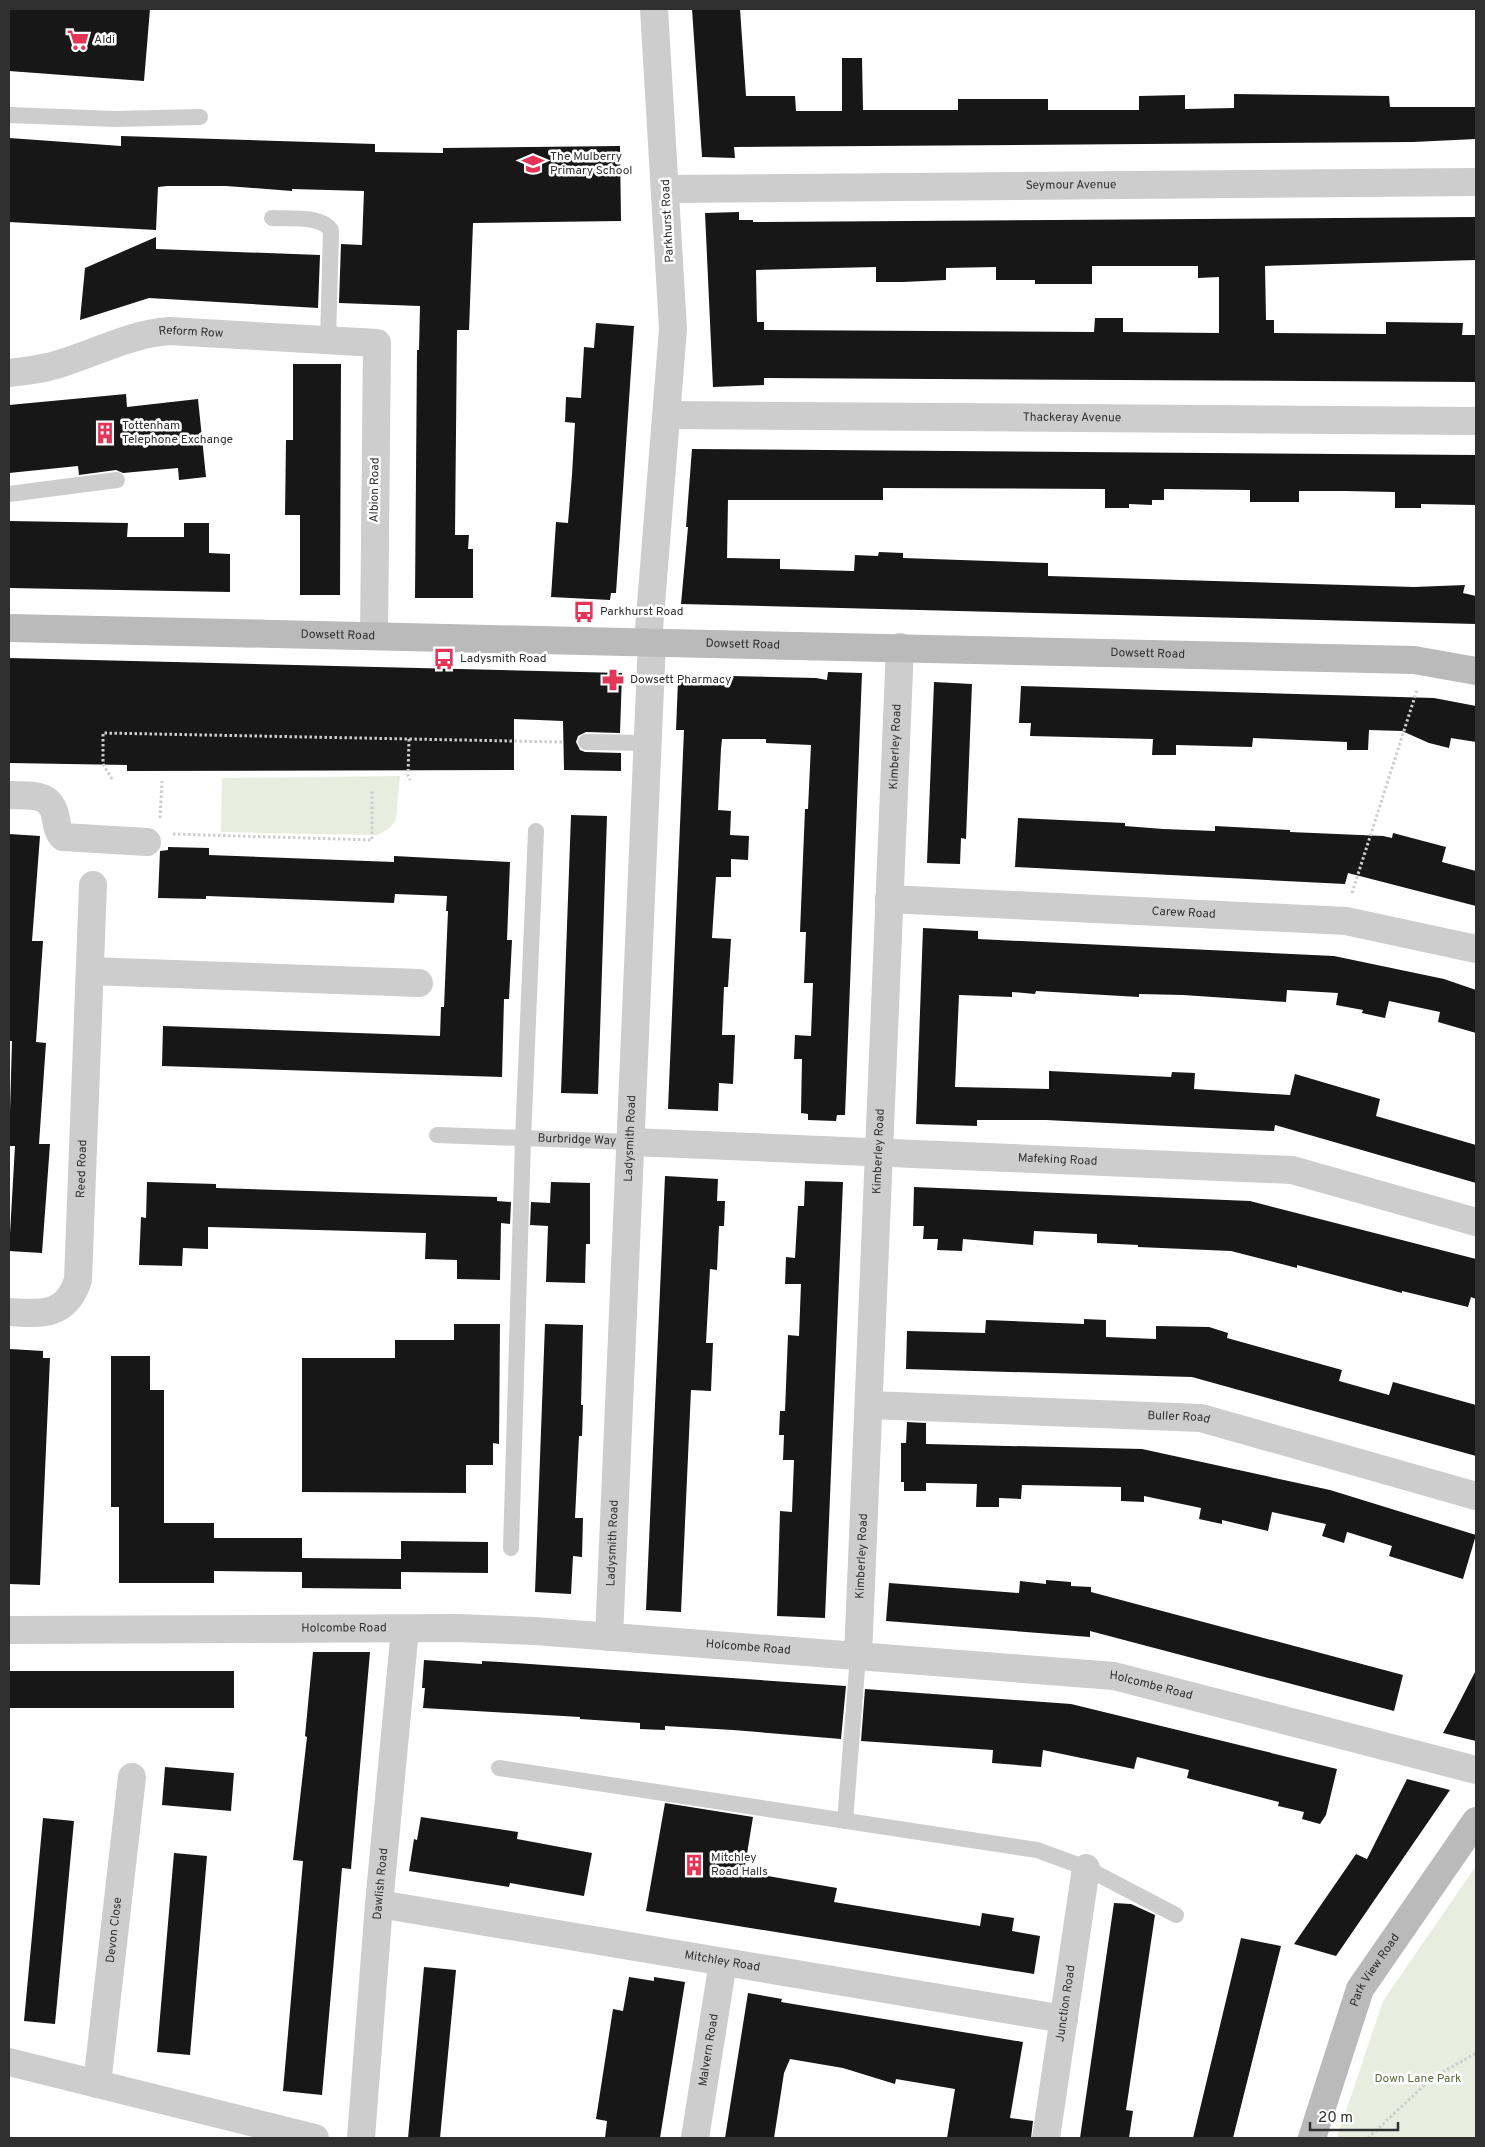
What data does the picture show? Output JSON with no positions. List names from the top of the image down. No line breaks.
{"streets":{"street":["Seymour Avenue","Parkhurst Road","Reform Row","Thackeray Avenue","Albion Road","Dowsett Road","Kimberley Road","Carew Road","Ladysmith Road","Mafeking Road","Reed Road","Buller Road","Holcombe Road","Dawlish Road","Devon Close","Mitchley Road","Park View Road","Junction Road","Malvern Road"],"lane":["Burbridge Way"]},"crossings":[["Seymour Avenue","Parkhurst Road"],["Parkhurst Road","Thackeray Avenue"],["Parkhurst Road","Dowsett Road"],["Parkhurst Road","Ladysmith Road"],["Reform Row","Albion Road"],["Albion Road","Dowsett Road"],["Dowsett Road","Kimberley Road"],["Dowsett Road","Ladysmith Road"],["Kimberley Road","Carew Road"],["Kimberley Road","Mafeking Road"],["Kimberley Road","Buller Road"],["Kimberley Road","Holcombe Road"],["Ladysmith Road","Burbridge Way"],["Ladysmith Road","Mafeking Road"],["Ladysmith Road","Holcombe Road"],["Burbridge Way","Mafeking Road"],["Holcombe Road","Dawlish Road"],["Dawlish Road","Mitchley Road"],["Mitchley Road","Junction Road"],["Mitchley Road","Malvern Road"]],"parks":["Down Lane Park"],"places":{"supermarket":["Aldi"],"school or university":["The Mulberry Primary School"],"building":["Tottenham Telephone Exchange","Mitchley Road Halls"],"bus stop":["Parkhurst Road","Ladysmith Road"],"pharmacy":["Dowsett Pharmacy"]},"scale_bar":"20 m"}
